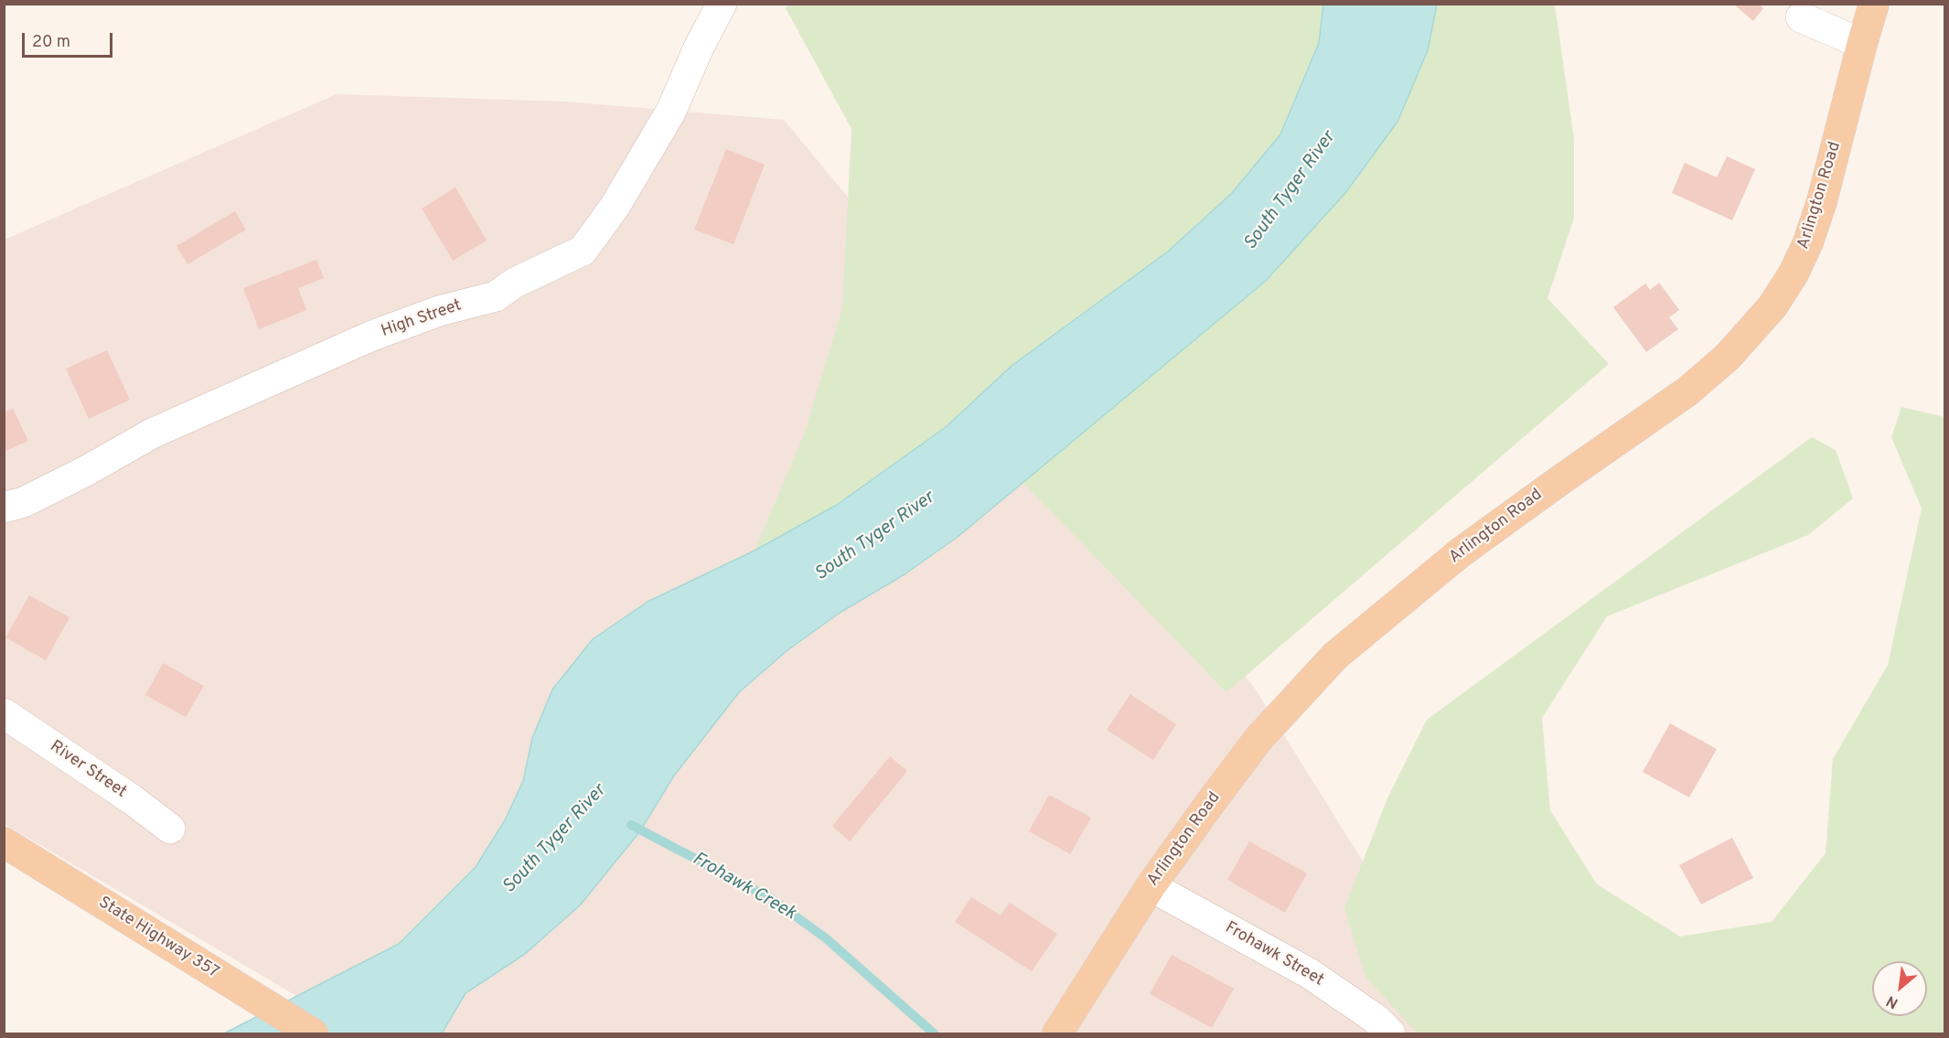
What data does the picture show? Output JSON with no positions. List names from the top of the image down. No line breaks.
{"streets":{"main road":["Arlington Road","State Highway 357"],"street":["High Street","River Street","Frohawk Street"]},"crossings":[["Arlington Road","Frohawk Street"]],"water":["South Tyger River","Frohawk Creek"],"scale_bar":"20 m","north":"bottom left"}
